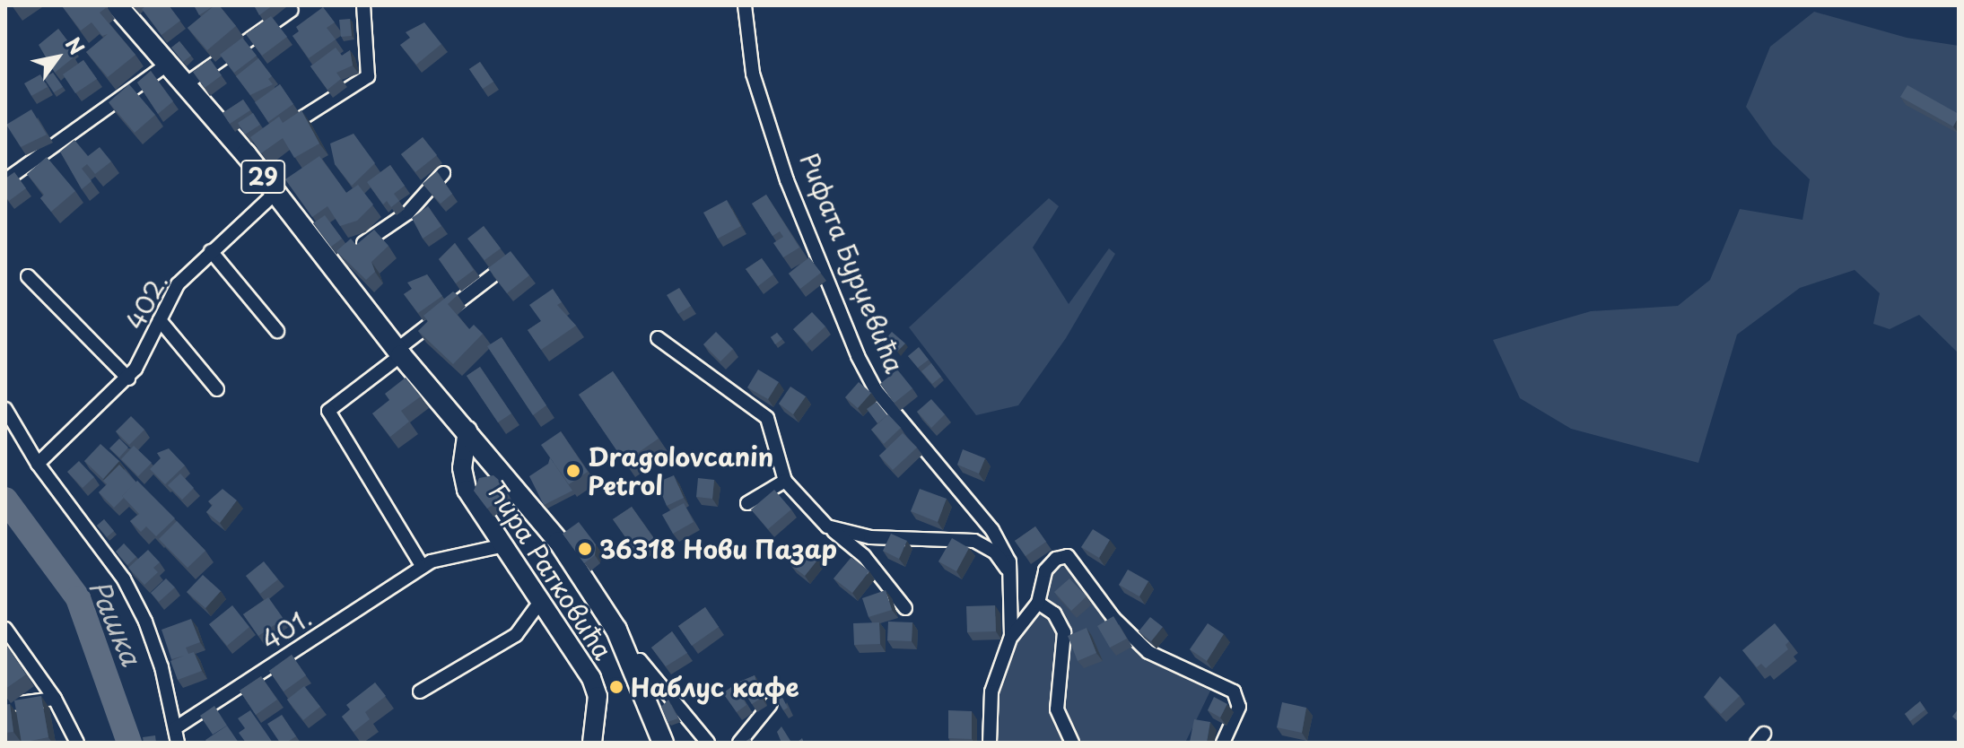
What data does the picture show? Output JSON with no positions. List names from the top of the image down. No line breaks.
{"streets":{"main road":["29"],"street":["Рифата Бурџевића","402.","Ћира Ратковића","401."]},"crossings":[["29","402."],["29","Ћира Ратковића"],["Ћира Ратковића","401."]],"water":["Рашка"],"places":["Dragolovcanin Petrol","36318 Нови Пазар","Наблус кафе"],"north":"top right"}
